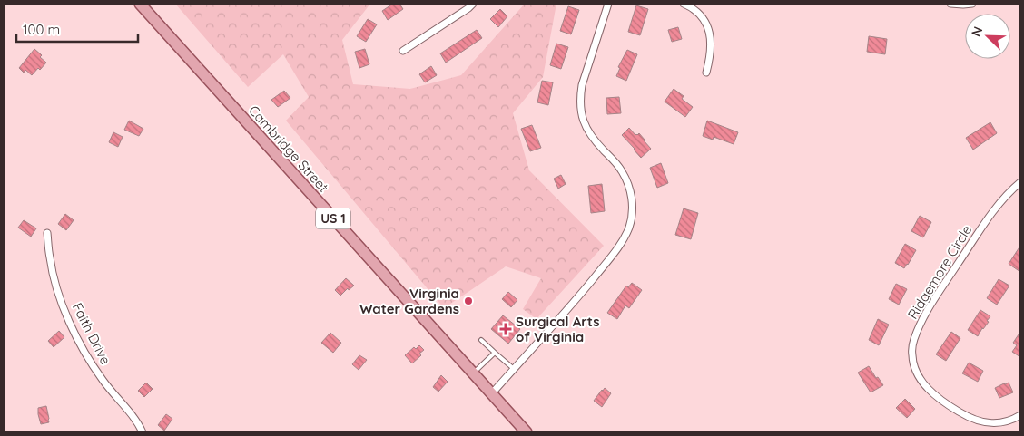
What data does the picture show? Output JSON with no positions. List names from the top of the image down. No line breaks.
{"streets":{"main road":["Cambridge Street","US 1"],"street":["Ridgemore Circle","Faith Drive"]},"places":{"other":["Virginia Water Gardens"],"health":["Surgical Arts of Virginia"]},"scale_bar":"100 m","north":"top left"}
